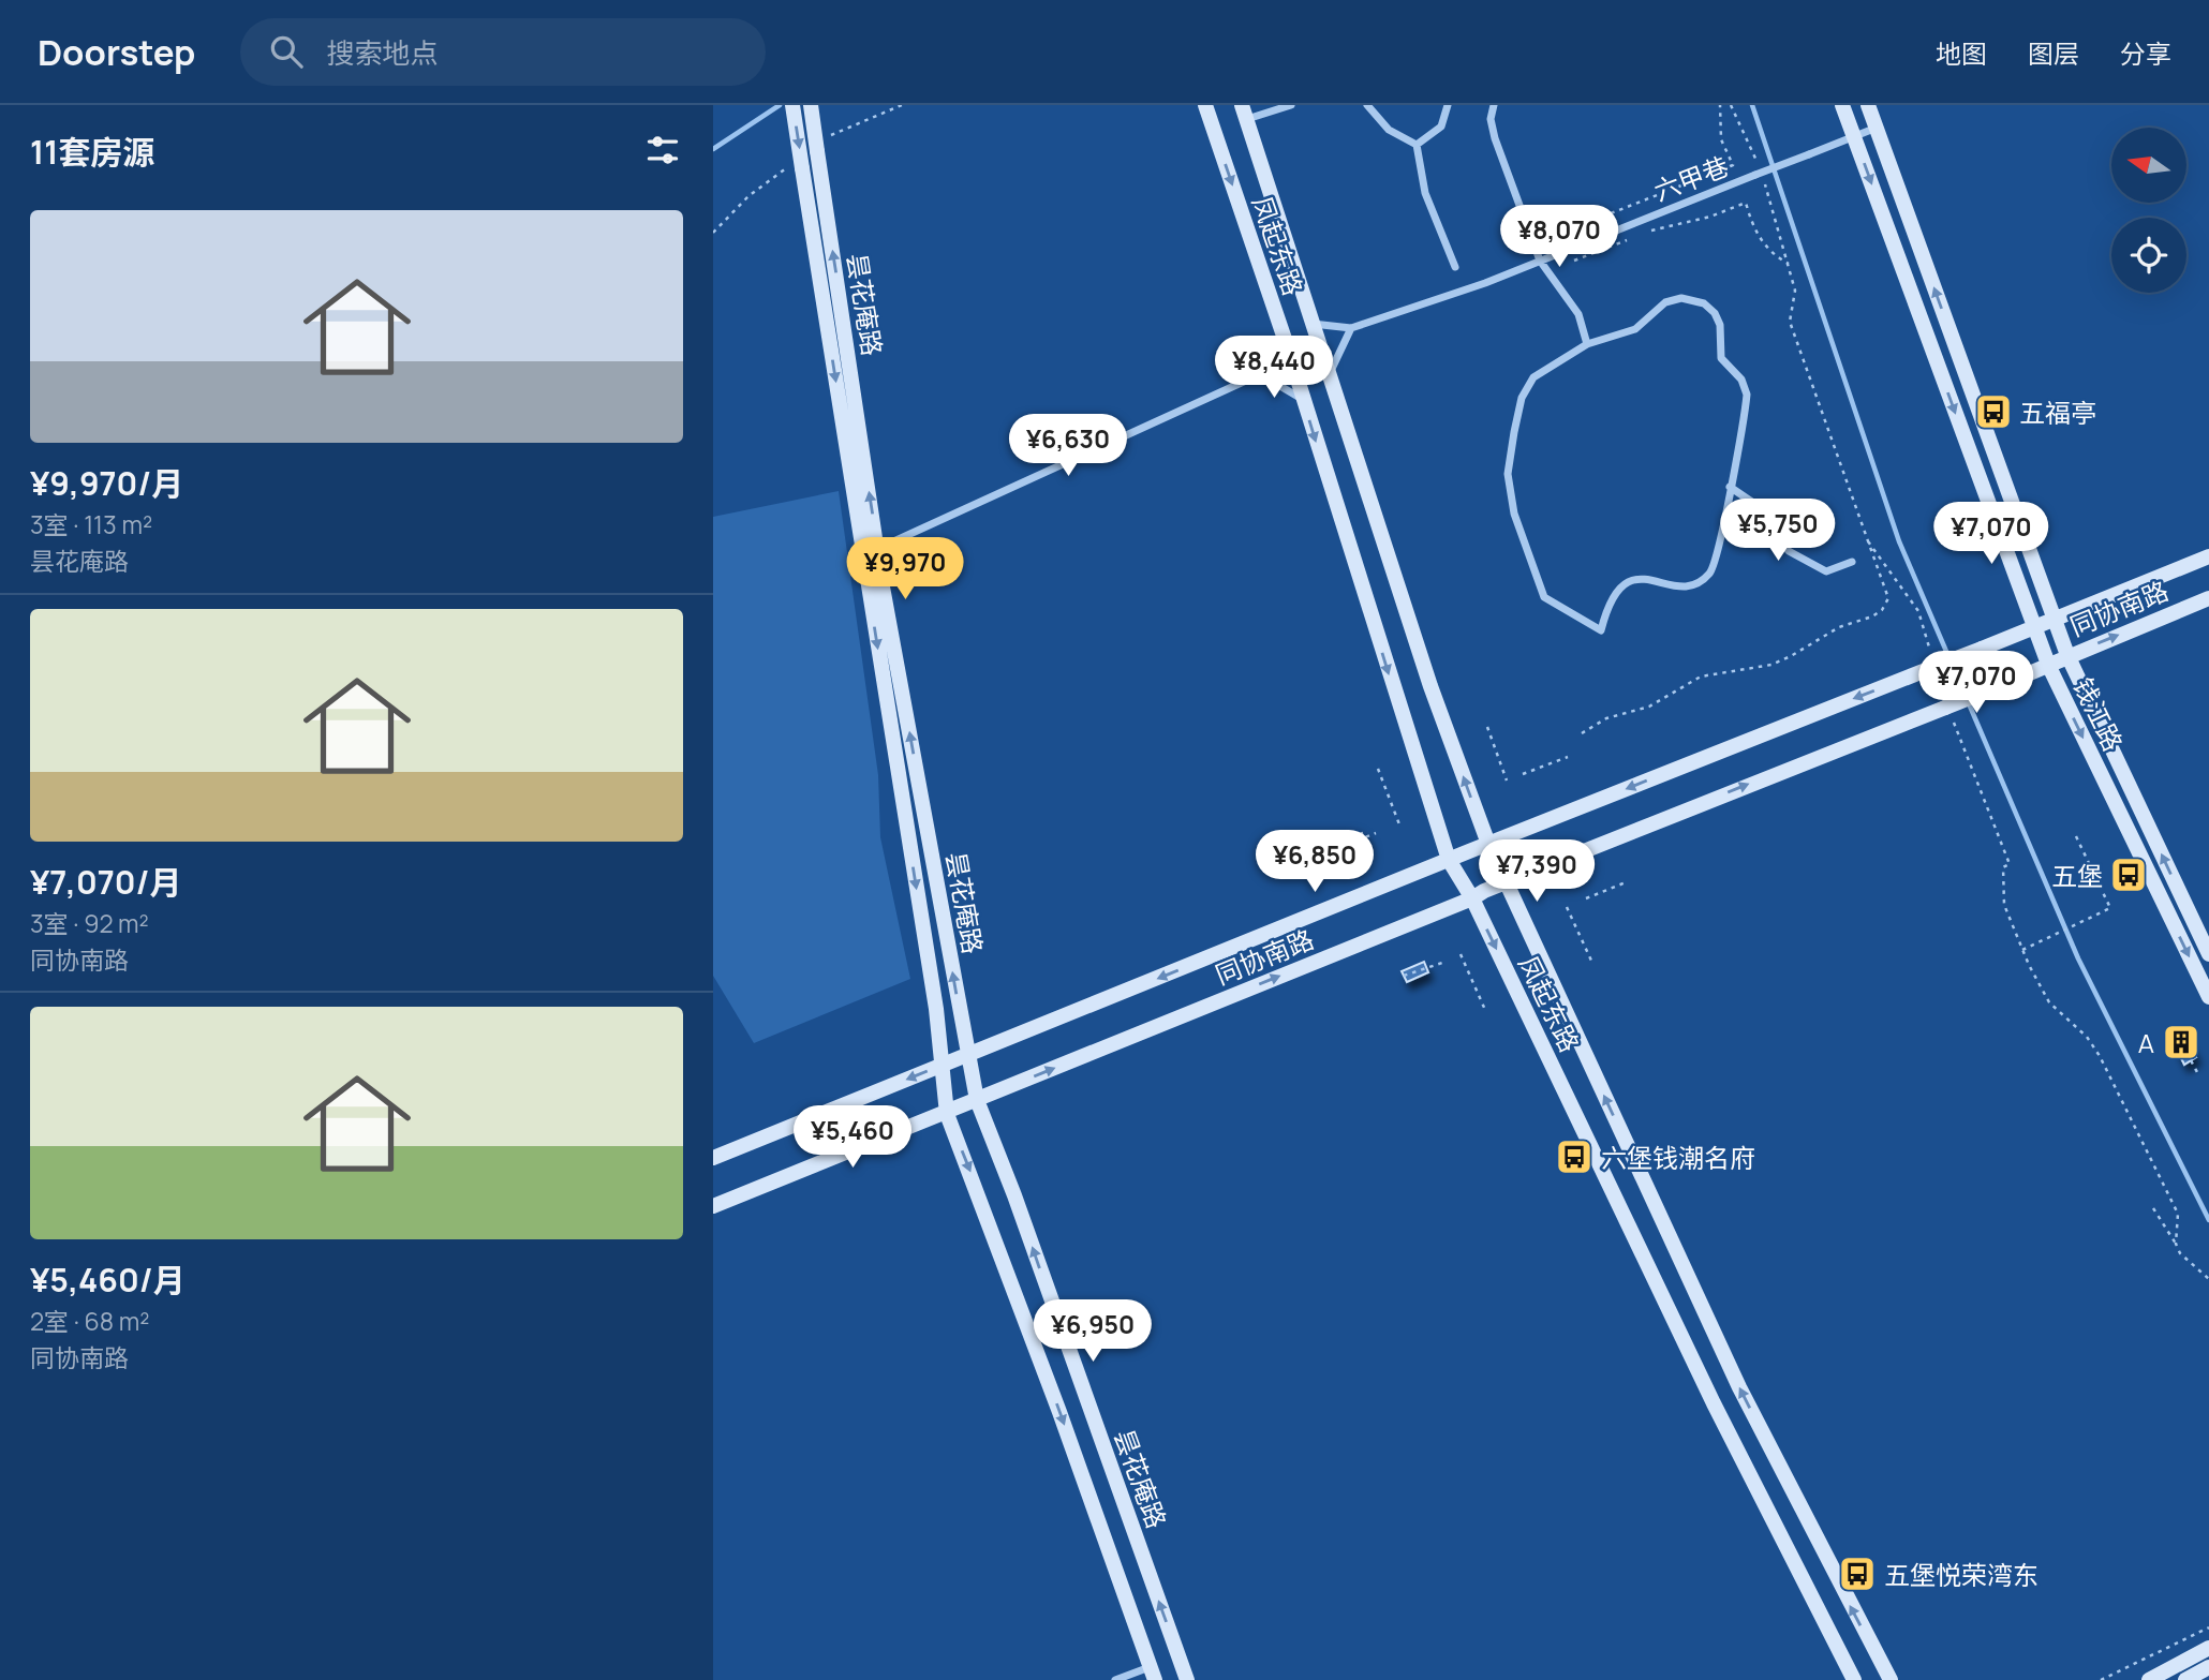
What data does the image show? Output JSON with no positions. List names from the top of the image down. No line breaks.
{"streets":{"main road":["凤起东路","昙花庵路","同协南路","钱江路"],"street":["六甲巷"]},"crossings":[["六甲巷","凤起东路"],["六甲巷","钱江路"],["凤起东路","同协南路"],["昙花庵路","同协南路"],["同协南路","钱江路"]],"places":{"bus stop":["五福亭","五堡","六堡钱潮名府","五堡悦荣湾东"],"building":["A"]},"north":"left","page":{"header":"Doorstep","search":"搜索地点","nav":["地图","图层","分享"],"heading":"11套房源","list":[{"name":"¥9,970/月","note":"3室 · 113 m² · 昙花庵路"},{"name":"¥7,070/月","note":"3室 · 92 m² · 同协南路"},{"name":"¥5,460/月","note":"2室 · 68 m² · 同协南路"}],"price":["¥8,070","¥8,440","¥6,630","¥5,750","¥7,070","¥9,970","¥7,070","¥6,850","¥7,390","¥5,460","¥6,950"]}}
